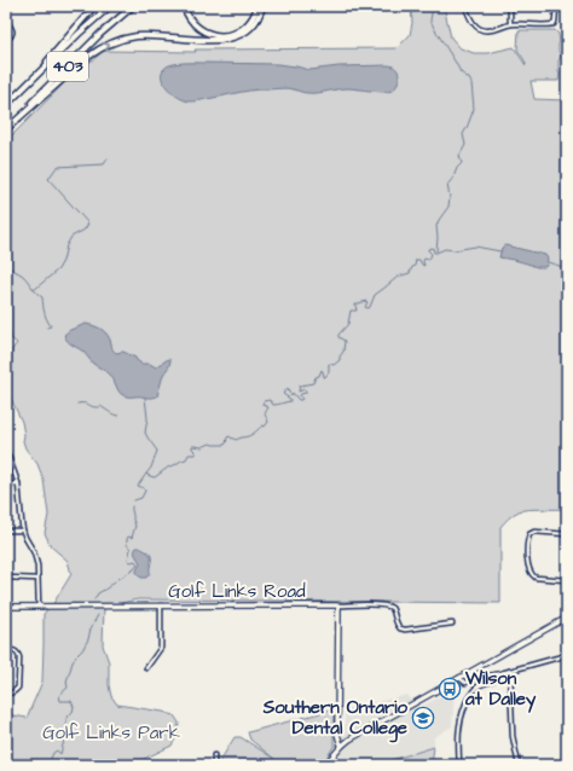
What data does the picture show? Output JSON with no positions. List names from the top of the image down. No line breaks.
{"streets":{"highway":["403"],"main road":["Golf Links Road"]},"parks":["Golf Links Park"],"places":{"bus stop":["Wilson at Dalley"],"school or university":["Southern Ontario Dental College"]}}
